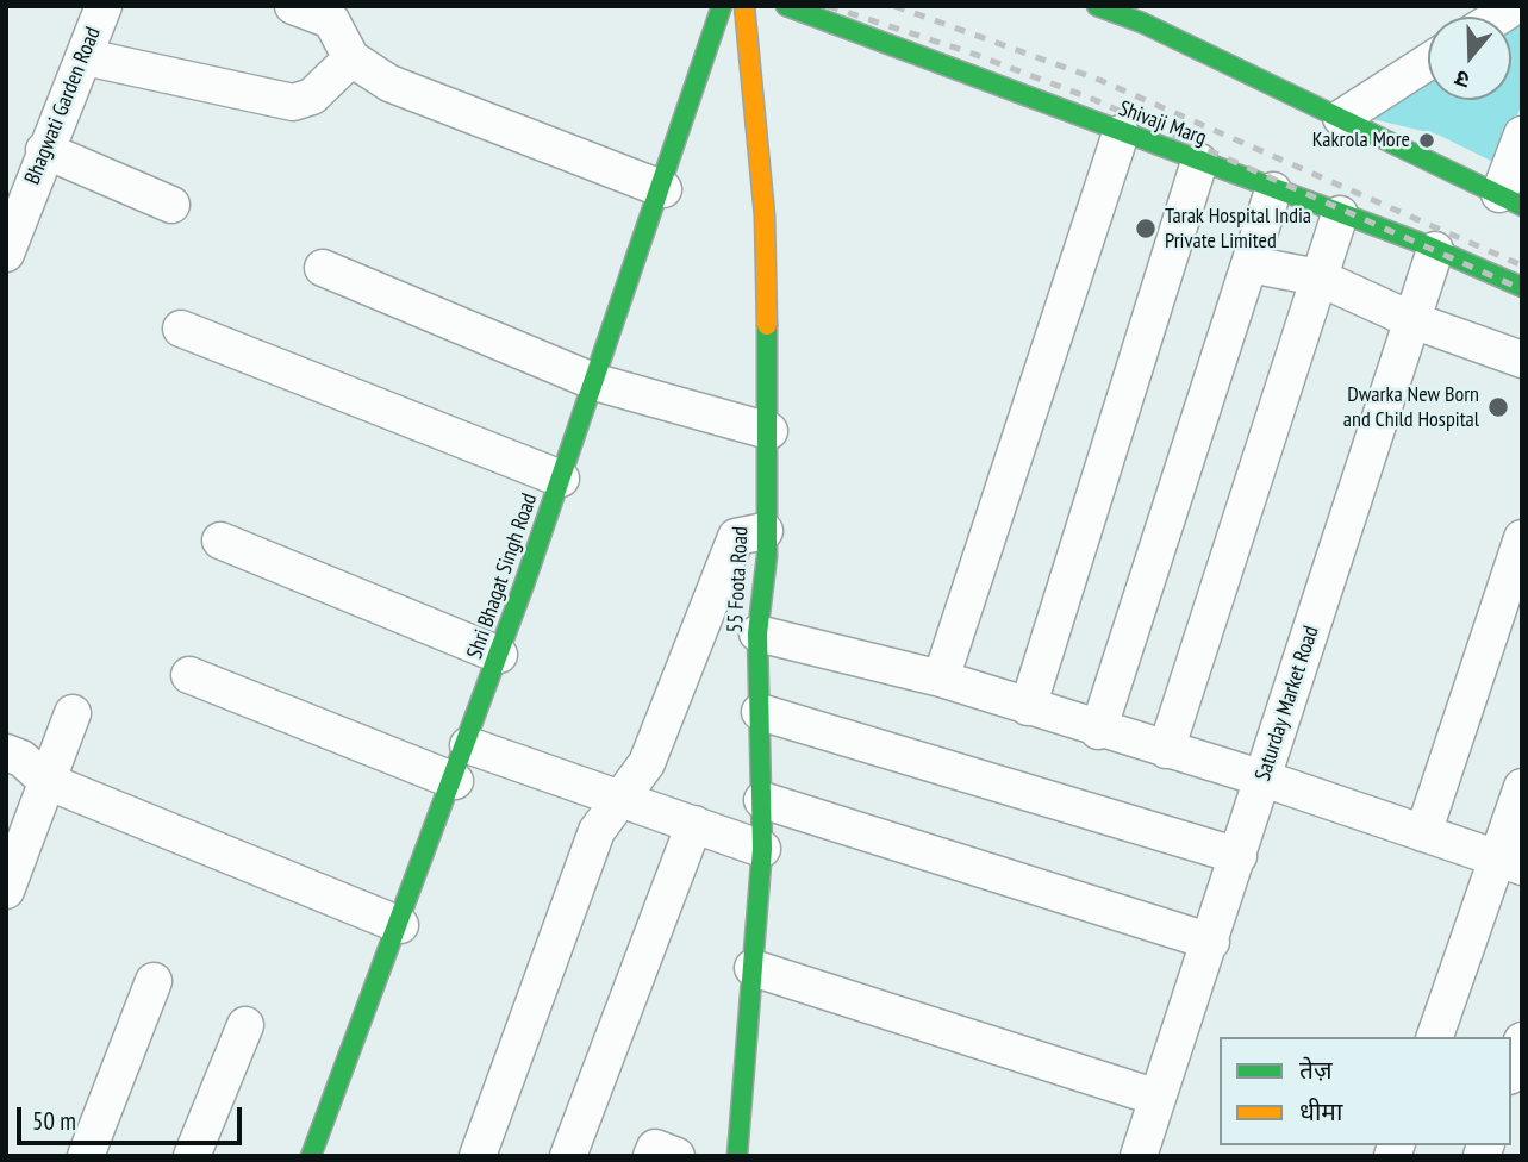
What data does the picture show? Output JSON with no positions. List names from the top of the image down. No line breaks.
{"streets":{"street":["Bhagwati Garden Road","Shivaji Marg","Shri Bhagat Singh Road","55 Foota Road","Saturday Market Road"]},"crossings":[["Shivaji Marg","Saturday Market Road"]],"places":["Kakrola More","Tarak Hospital India Private Limited","Dwarka New Born and Child Hospital"],"legend":["तेज़","धीमा"],"scale_bar":"50 m","north":"bottom"}
